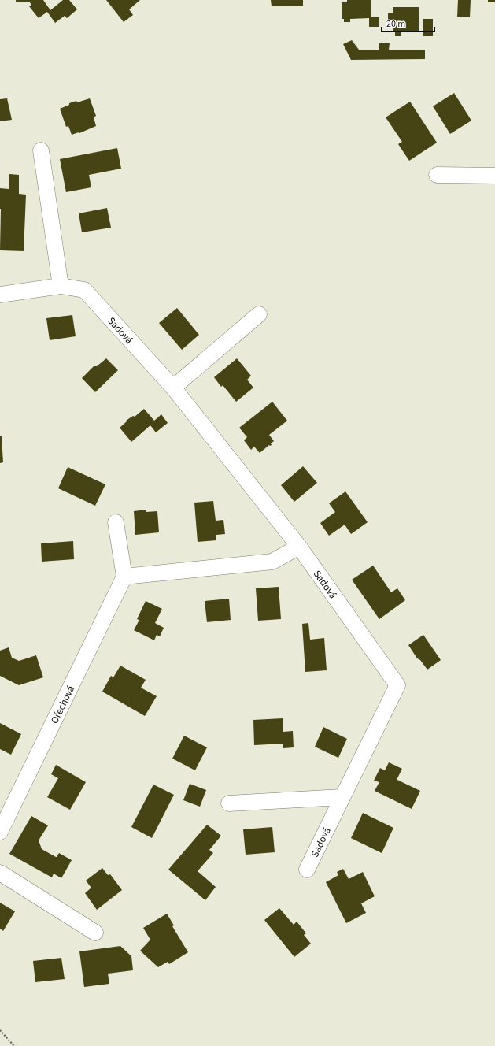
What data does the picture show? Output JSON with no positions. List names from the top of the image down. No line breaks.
{"streets":{"street":["Sadová","Ořechová"]},"scale_bar":"20 m"}
